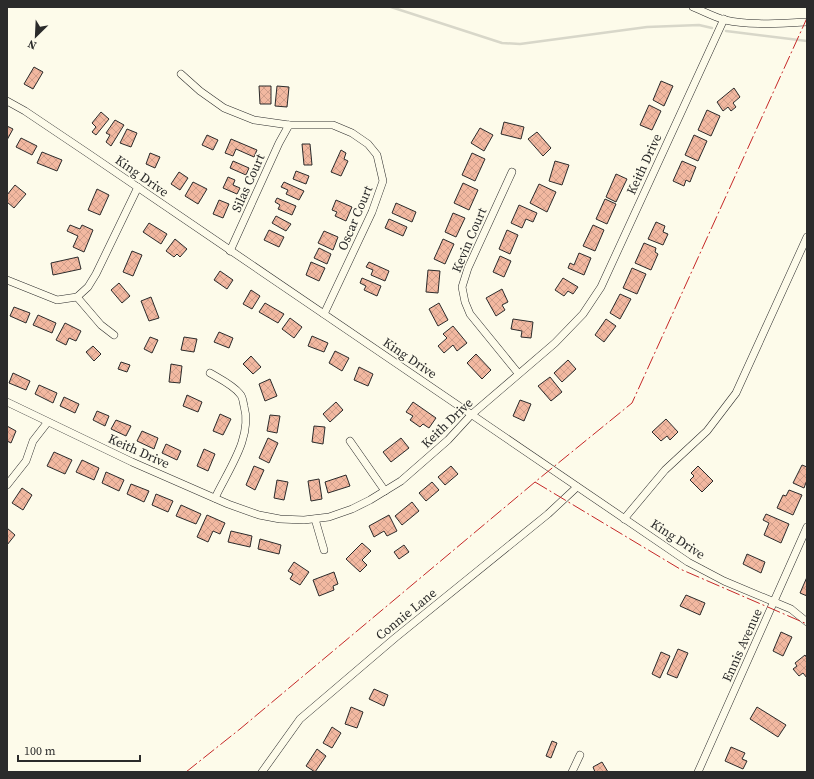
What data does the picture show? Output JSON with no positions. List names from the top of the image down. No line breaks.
{"streets":{"street":["Keith Drive","King Drive","Silas Court","Oscar Court","Kevin Court","Connie Lane","Ennis Avenue"]},"crossings":[["Keith Drive","King Drive"],["Keith Drive","Kevin Court"],["King Drive","Silas Court"],["King Drive","Oscar Court"],["King Drive","Connie Lane"],["King Drive","Ennis Avenue"],["Silas Court","Oscar Court"]],"scale_bar":"100 m","north":"bottom left"}
